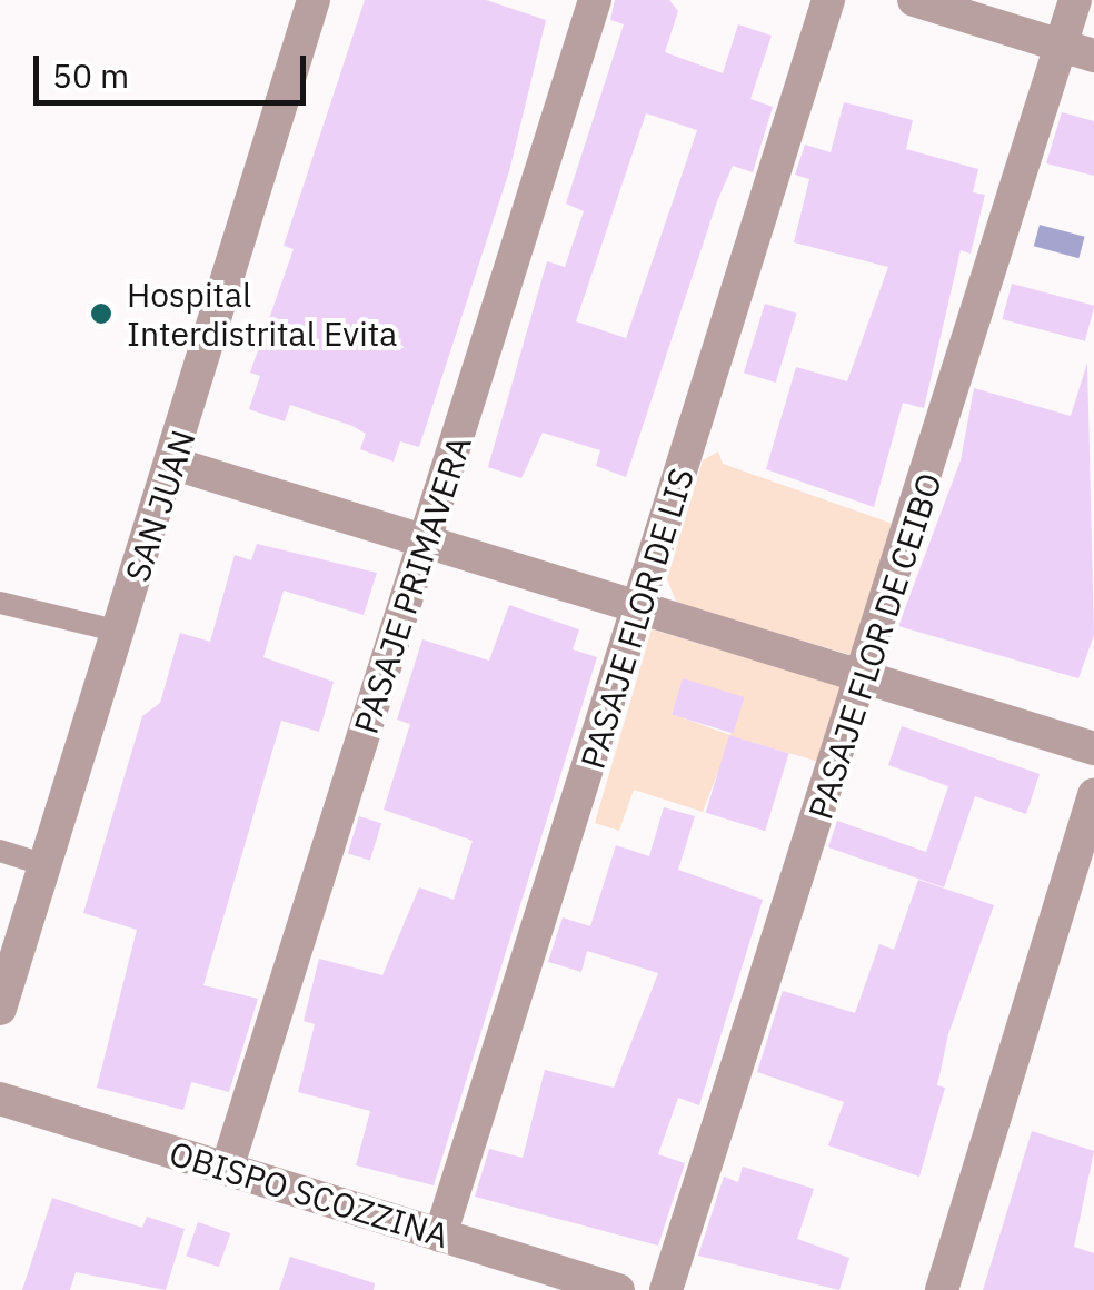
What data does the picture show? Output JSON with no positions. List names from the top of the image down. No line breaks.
{"streets":{"street":["SAN JUAN","PASAJE PRIMAVERA","PASAJE FLOR DE LIS","PASAJE FLOR DE CEIBO","OBISPO SCOZZINA"]},"crossings":[["PASAJE PRIMAVERA","OBISPO SCOZZINA"],["PASAJE FLOR DE LIS","OBISPO SCOZZINA"]],"places":["Hospital Interdistrital Evita"],"scale_bar":"50 m"}
